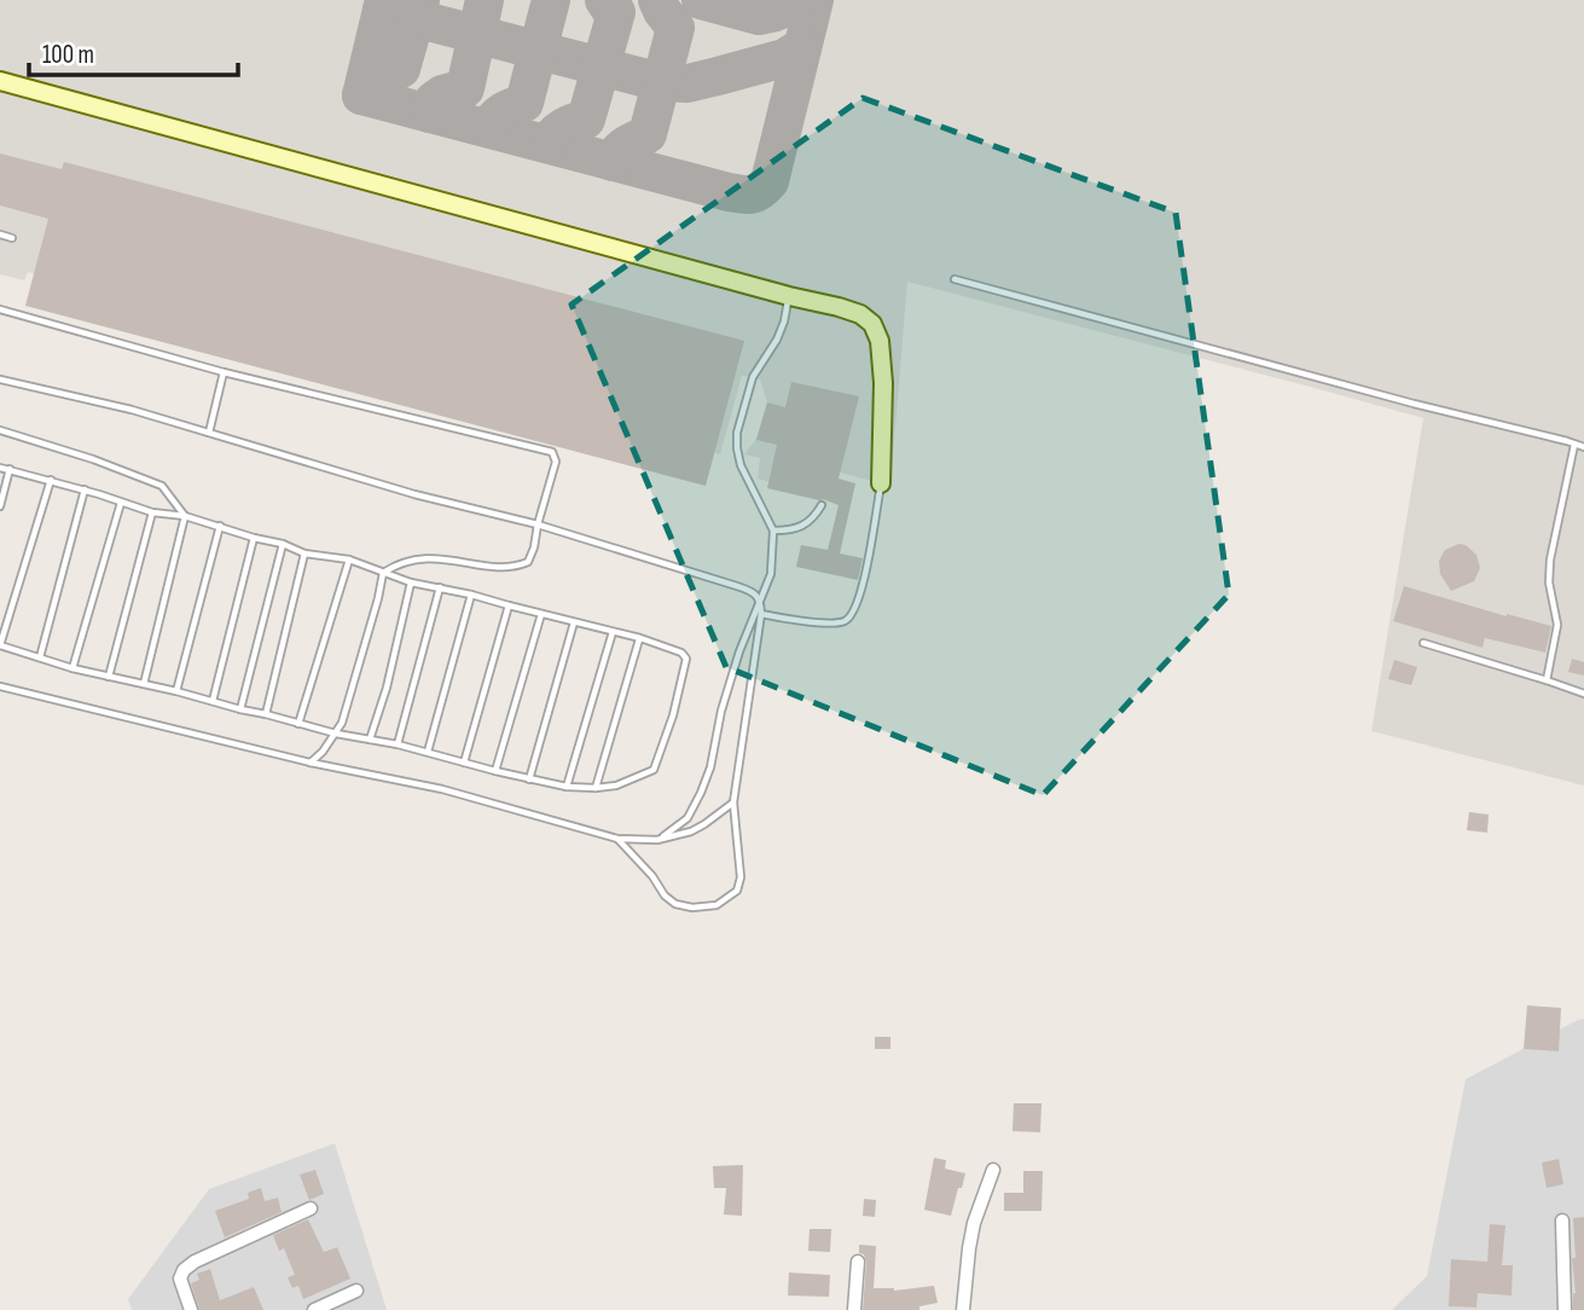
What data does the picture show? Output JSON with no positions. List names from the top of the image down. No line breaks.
{"scale_bar":"100 m"}
